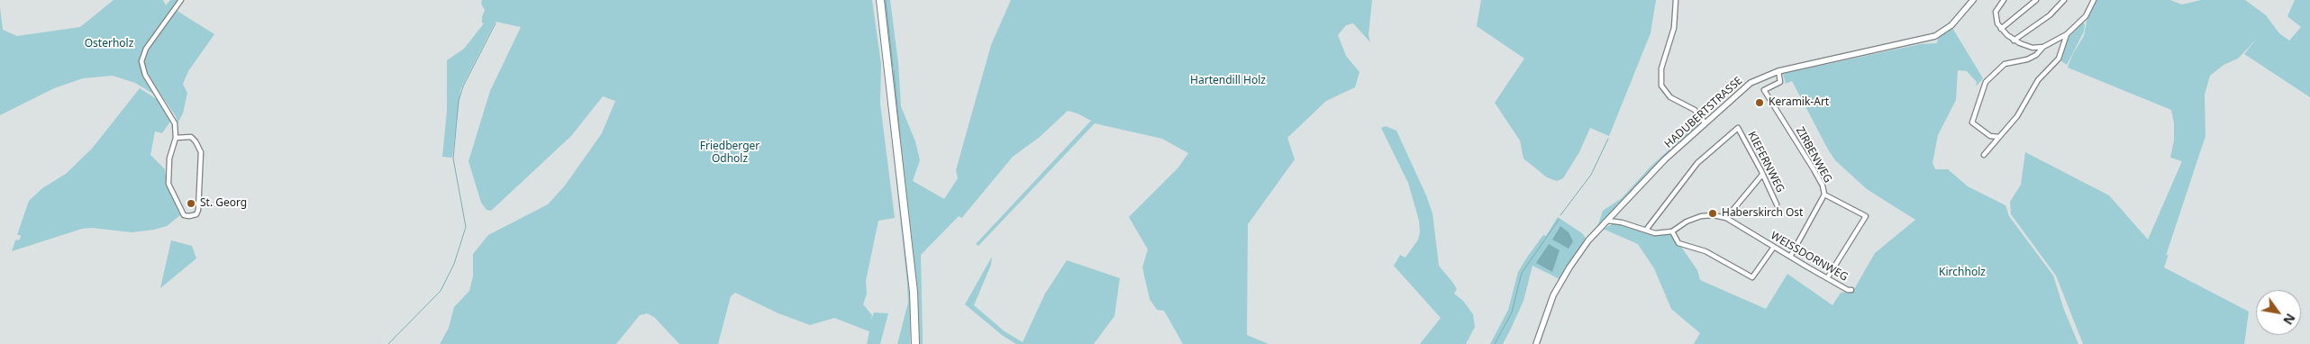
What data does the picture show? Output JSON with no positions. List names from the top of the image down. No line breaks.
{"streets":{"street":["HADUBERTSTRASSE","ZIRBENWEG","KIEFERNWEG","WEISSDORNWEG"]},"crossings":[["HADUBERTSTRASSE","ZIRBENWEG"],["ZIRBENWEG","WEISSDORNWEG"]],"parks":["Osterholz","Hartendill Holz","Friedberger Ödholz","Kirchholz"],"places":["Keramik-Art","St. Georg","Haberskirch Ost"],"north":"bottom right"}
